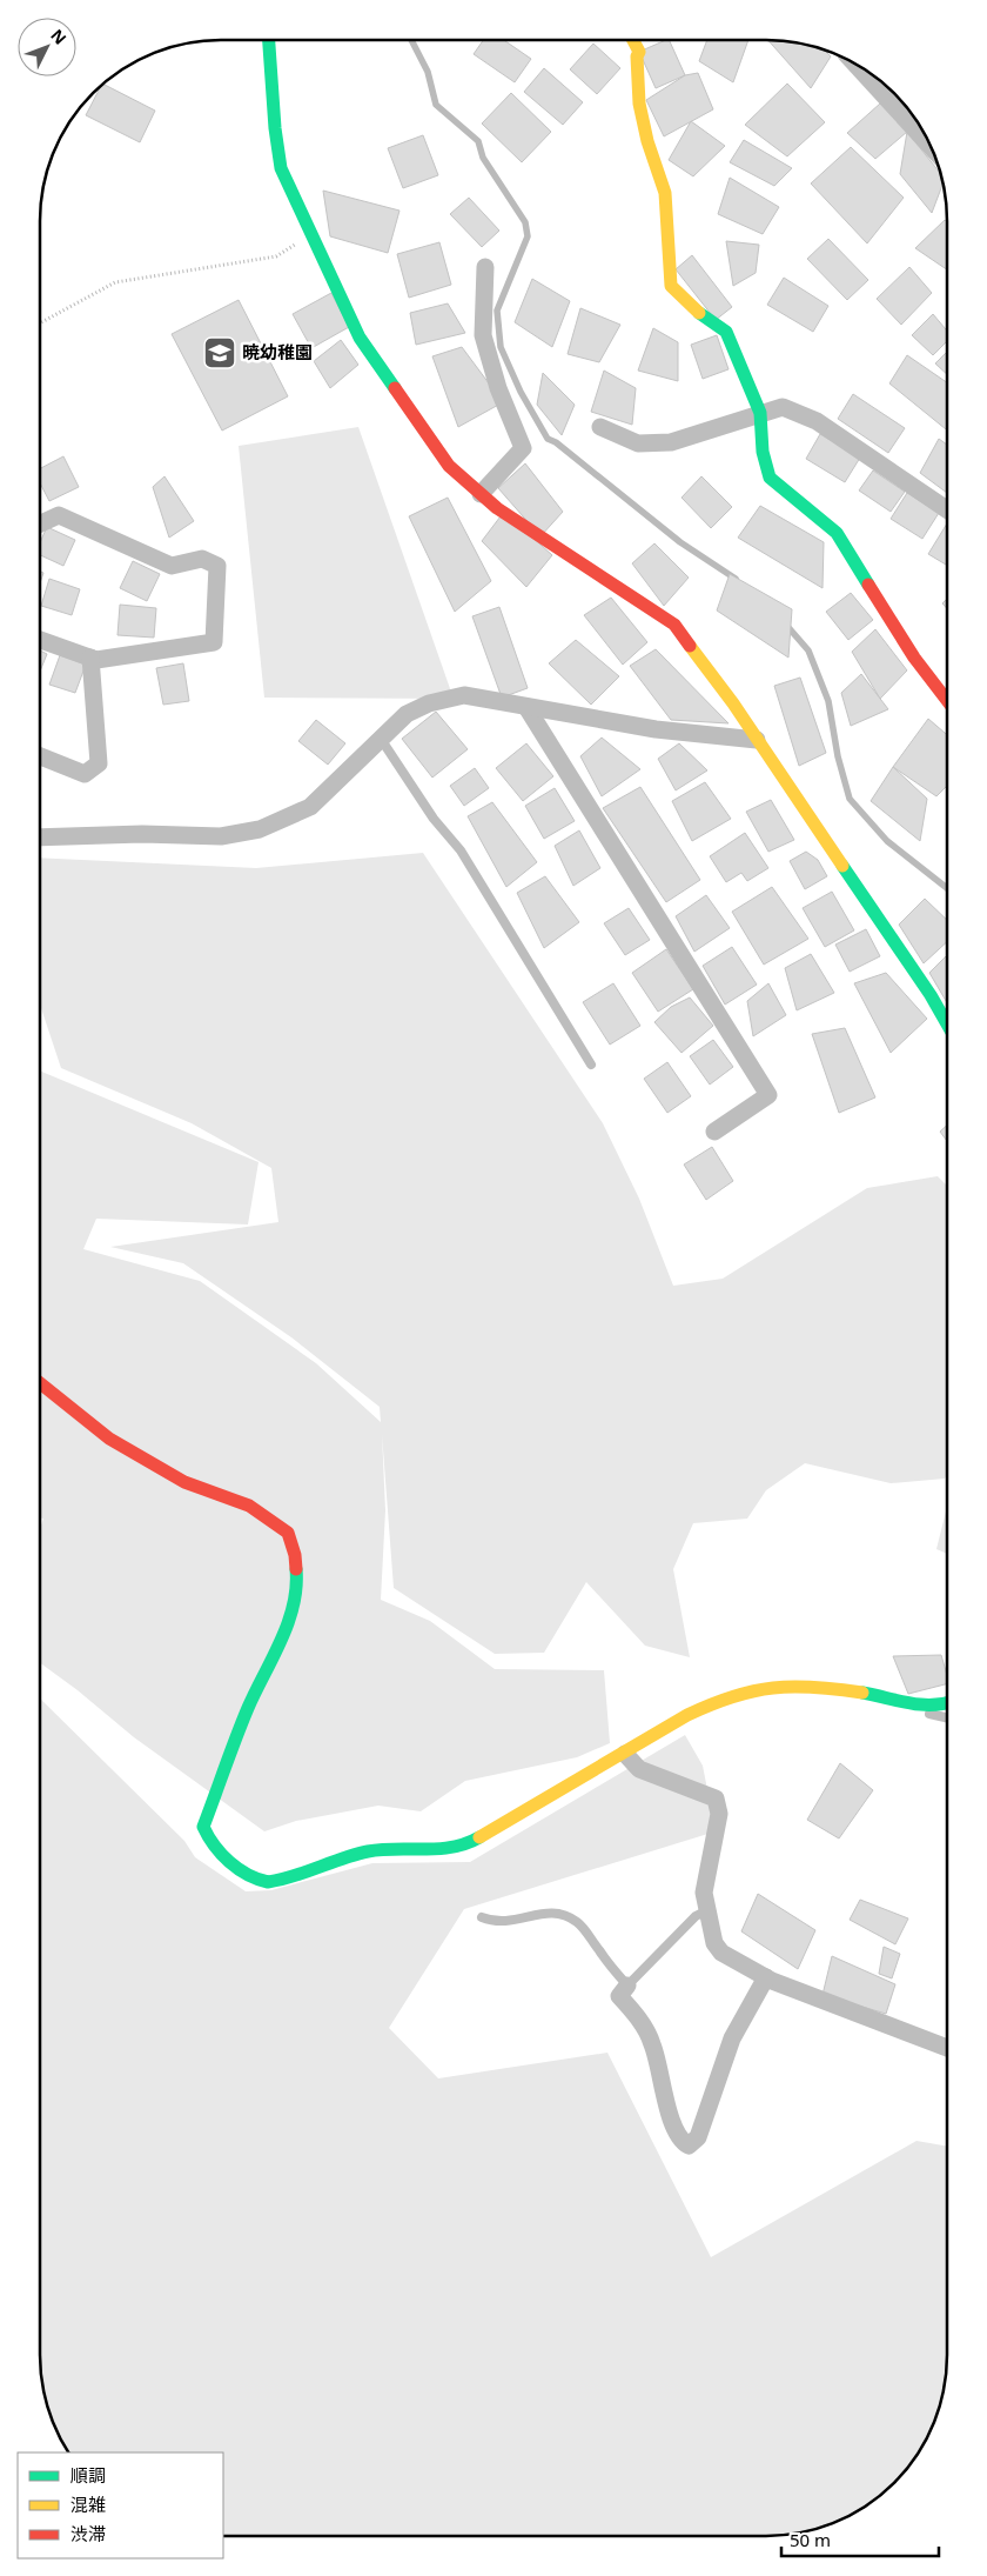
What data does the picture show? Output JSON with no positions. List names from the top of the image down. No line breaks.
{"places":{"school or university":["暁幼稚園"]},"legend":["順調","混雑","渋滞"],"scale_bar":"50 m","north":"top right"}
